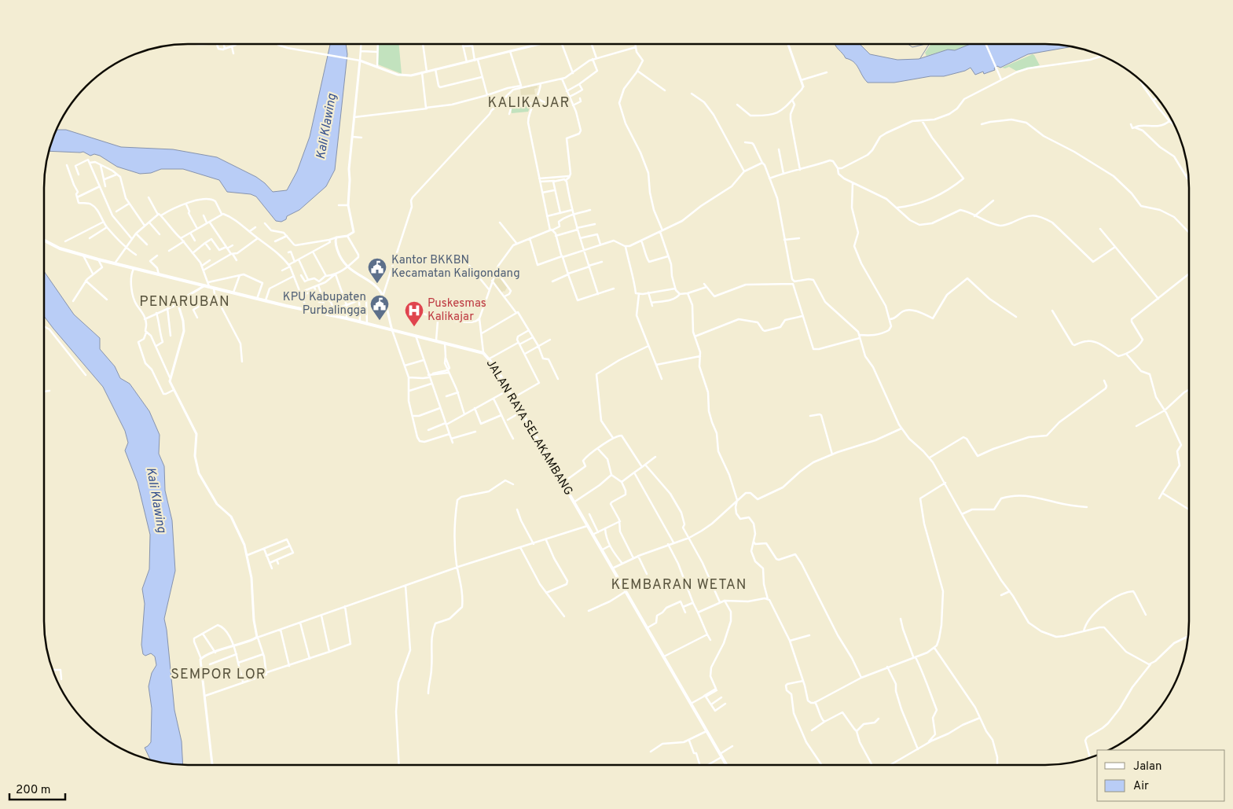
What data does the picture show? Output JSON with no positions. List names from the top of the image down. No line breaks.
{"streets":{"main road":["JALAN RAYA SELAKAMBANG"]},"districts":["KALIKAJAR","PENARUBAN","KEMBARAN WETAN","SEMPOR LOR"],"water":["Kali Klawing"],"places":{"public building":["Kantor BKKBN Kecamatan Kaligondang","KPU Kabupaten Purbalingga"],"hospital":["Puskesmas Kalikajar"]},"legend":["Jalan","Air"],"scale_bar":"200 m"}
